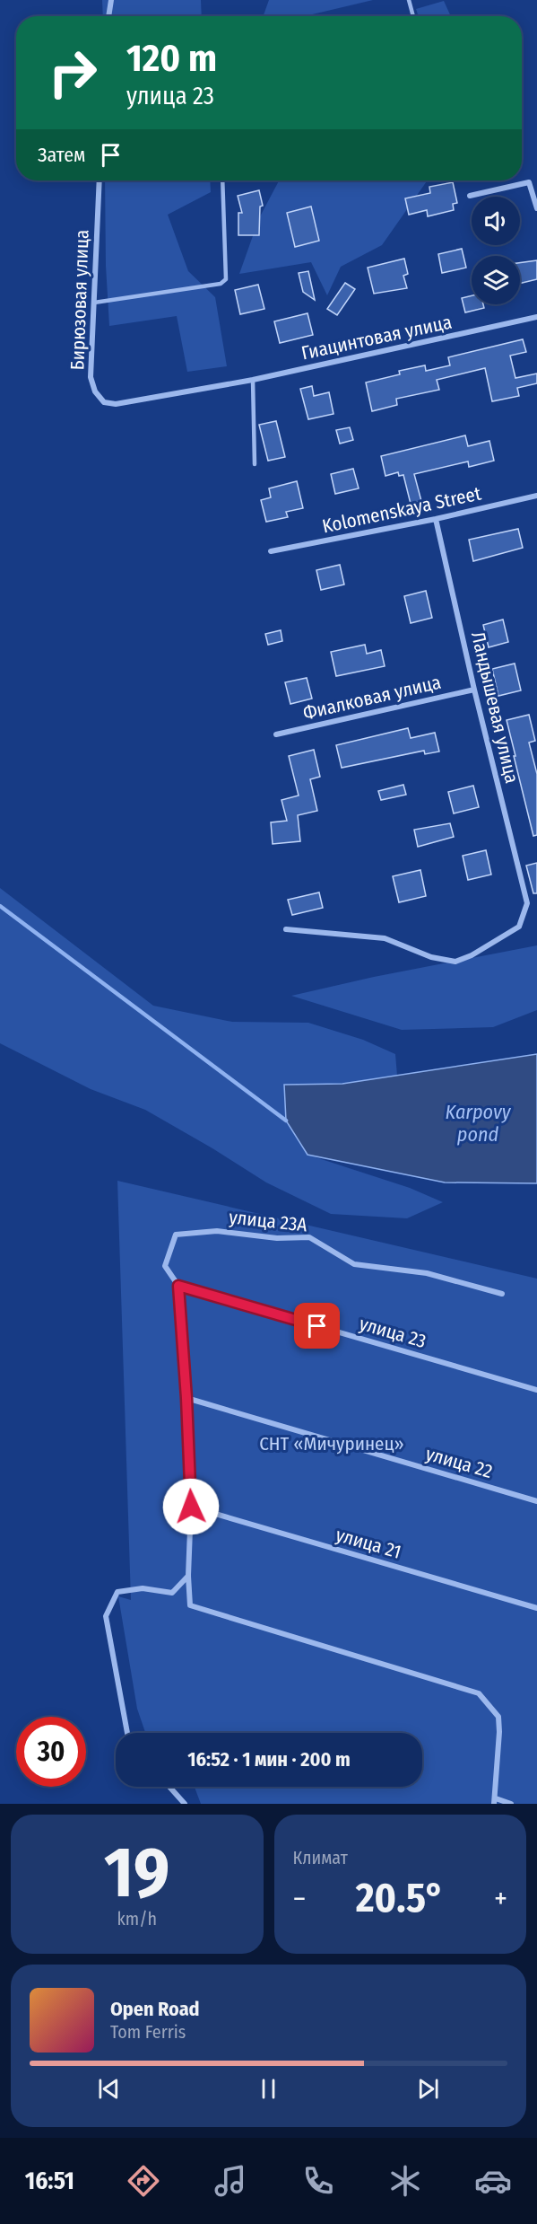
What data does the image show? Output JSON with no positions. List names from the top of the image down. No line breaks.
{"streets":{"street":["Бирюзовая улица","Гиацинтовая улица","Kolomenskaya Street","Фиалковая улица","Ландышевая улица","улица 23А","улица 23","улица 22","улица 21"]},"crossings":[["Бирюзовая улица","Гиацинтовая улица"],["Kolomenskaya Street","Ландышевая улица"],["Фиалковая улица","Ландышевая улица"],["улица 23А","улица 23"]],"water":["Karpovy pond"],"parks":["СНТ «Мичуринец»"],"page":{"turn":["120 m","улица 23"],"then":"Затем","limit":"30","trip":"16:52 · 1 мин · 200 m","tile":[["19","km/h"],"Климат"],"heat":["−","20.5°","+"],"song":["Open Road","Tom Ferris"],"tabs":"16:51"}}
